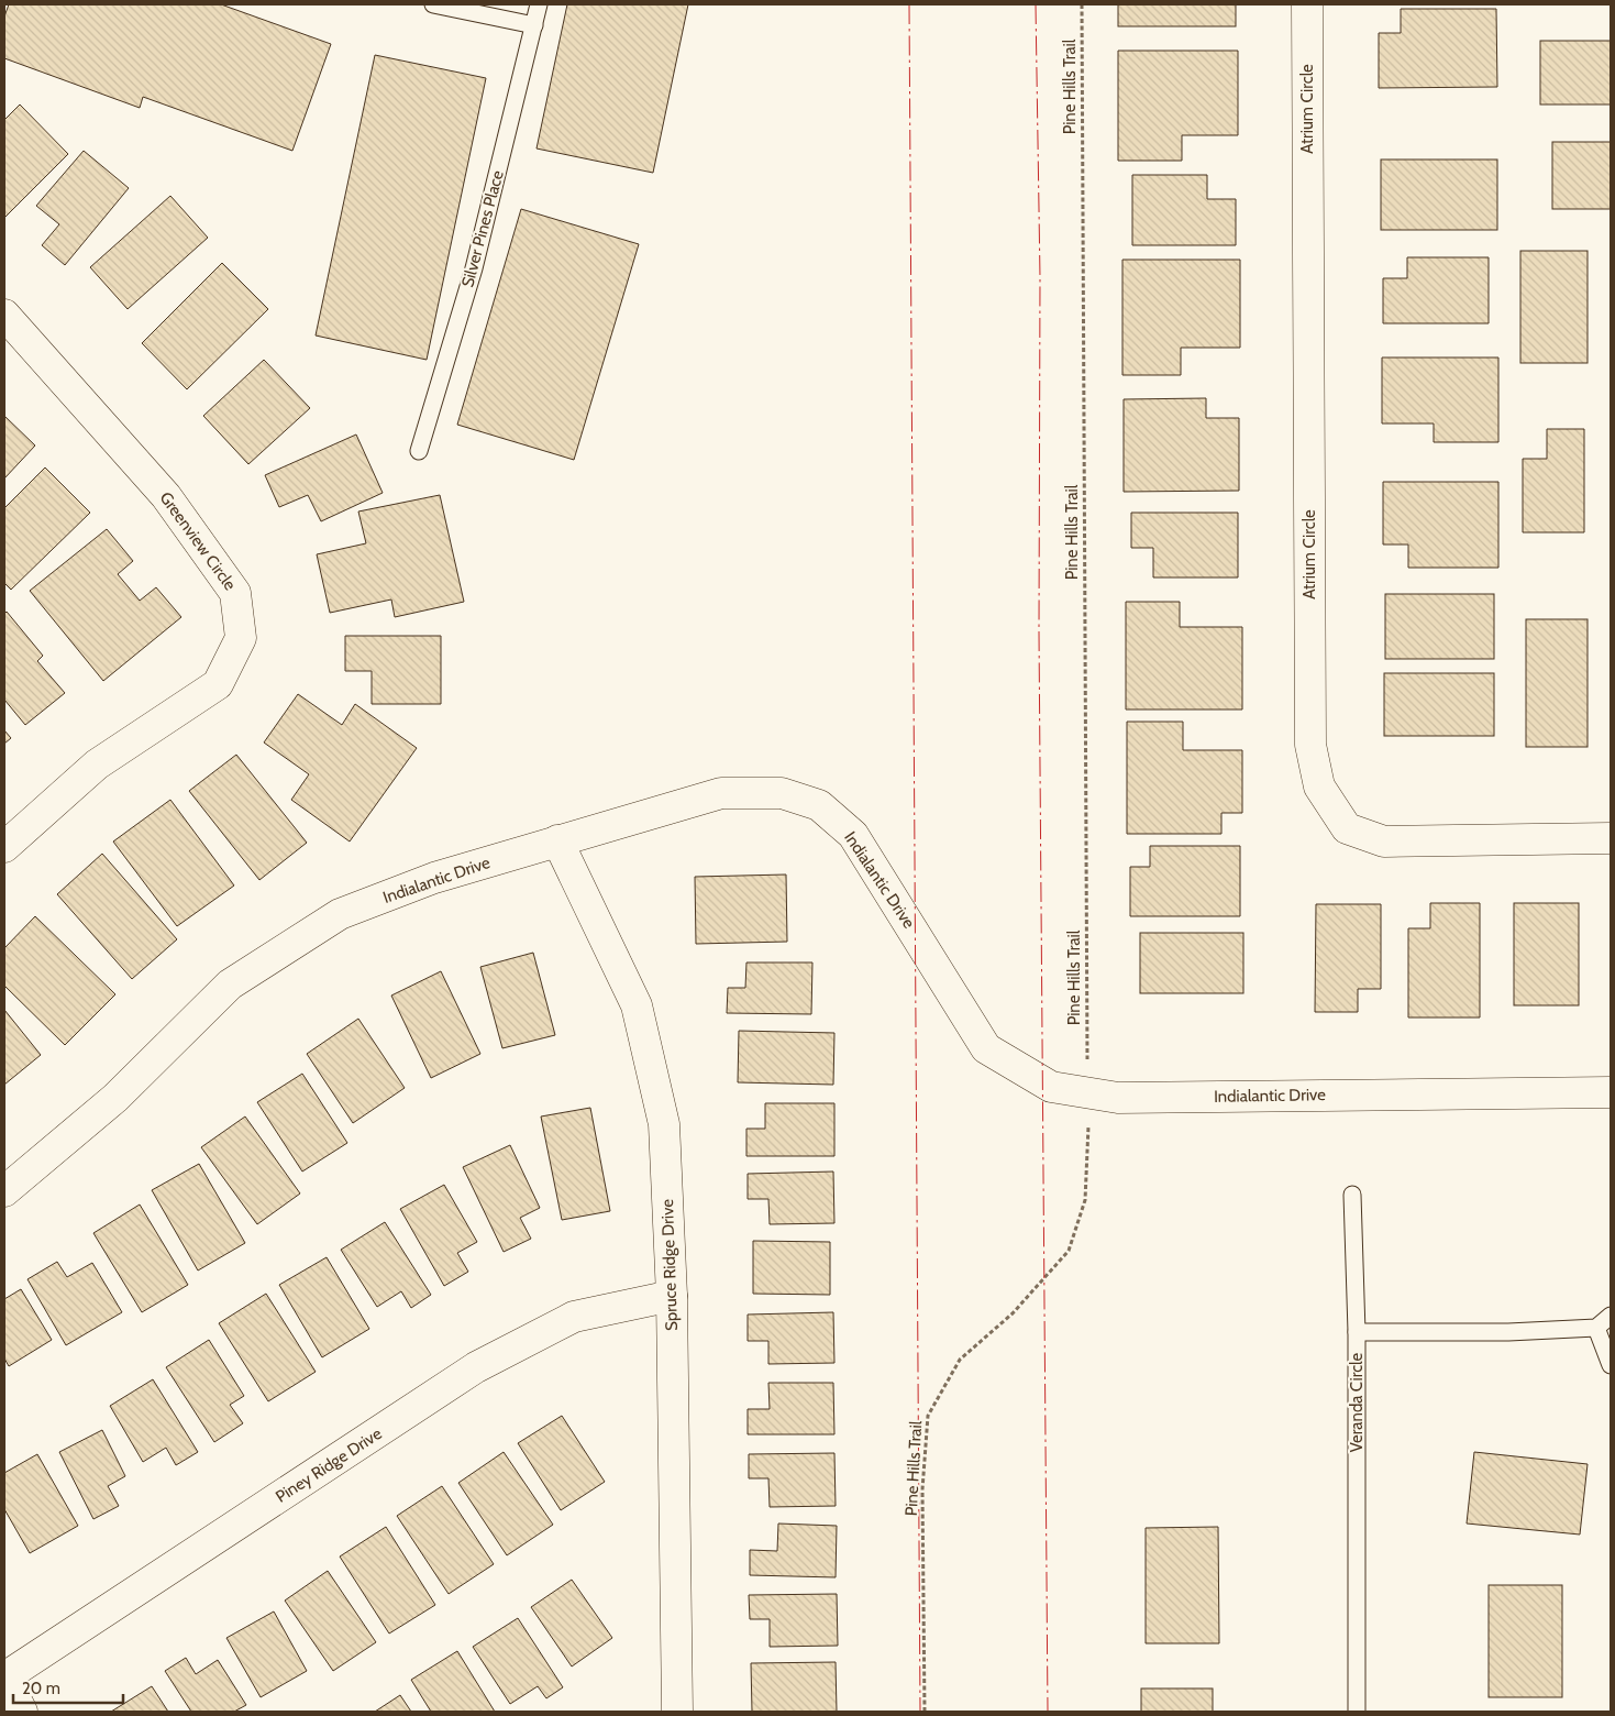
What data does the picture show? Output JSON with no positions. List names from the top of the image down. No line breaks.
{"streets":{"street":["Atrium Circle","Greenview Circle","Indialantic Drive","Spruce Ridge Drive","Piney Ridge Drive"],"lane":["Silver Pines Place","Veranda Circle"],"path":["Pine Hills Trail"]},"crossings":[["Indialantic Drive","Spruce Ridge Drive"],["Spruce Ridge Drive","Piney Ridge Drive"]],"scale_bar":"20 m"}
